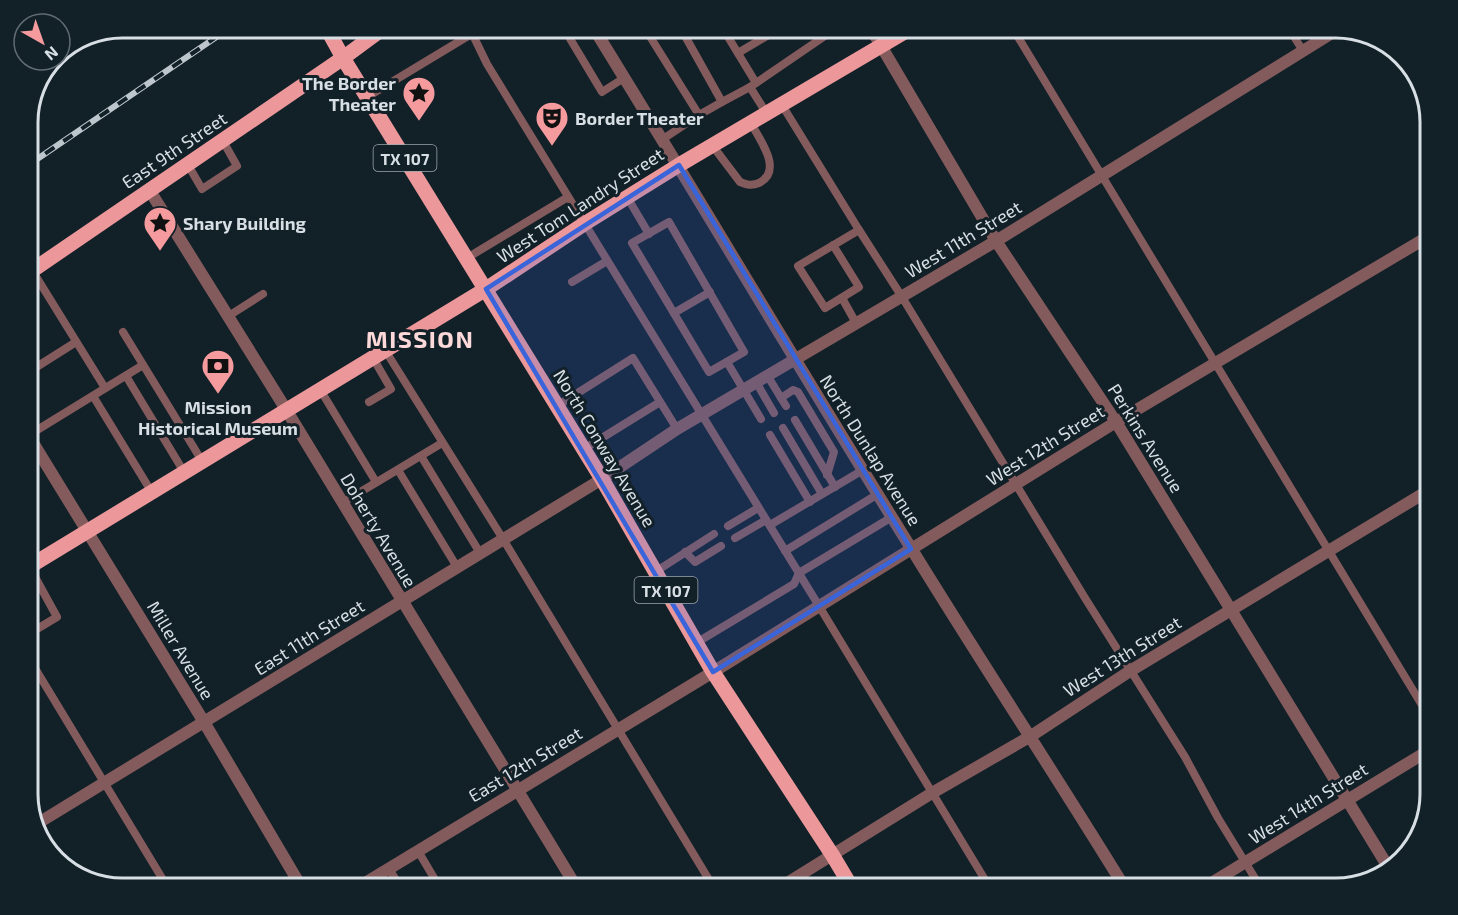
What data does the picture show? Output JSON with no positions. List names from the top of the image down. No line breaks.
{"streets":{"main road":["East 9th Street","TX 107","West Tom Landry Street","North Conway Avenue"],"street":["West 11th Street","Perkins Avenue","West 12th Street","North Dunlap Avenue","Doherty Avenue","East 11th Street","Miller Avenue","West 13th Street","East 12th Street","West 14th Street"]},"crossings":[["East 9th Street","North Conway Avenue"],["East 9th Street","Doherty Avenue"],["West Tom Landry Street","Perkins Avenue"],["West Tom Landry Street","North Conway Avenue"],["West Tom Landry Street","North Dunlap Avenue"],["West Tom Landry Street","Doherty Avenue"],["West Tom Landry Street","Miller Avenue"],["West 11th Street","Perkins Avenue"],["West 11th Street","North Conway Avenue"],["West 11th Street","North Dunlap Avenue"],["West 11th Street","East 11th Street"],["Perkins Avenue","West 12th Street"],["Perkins Avenue","West 13th Street"],["Perkins Avenue","West 14th Street"],["West 12th Street","North Conway Avenue"],["West 12th Street","North Dunlap Avenue"],["West 12th Street","East 12th Street"],["North Conway Avenue","East 11th Street"],["North Conway Avenue","West 13th Street"],["North Conway Avenue","East 12th Street"],["North Dunlap Avenue","West 13th Street"],["Doherty Avenue","East 11th Street"],["Doherty Avenue","East 12th Street"],["East 11th Street","Miller Avenue"]],"districts":["MISSION"],"places":{"place":["The Border Theater","Shary Building"],"theatre":["Border Theater"],"bank":["Mission Historical Museum"]},"north":"bottom right"}
